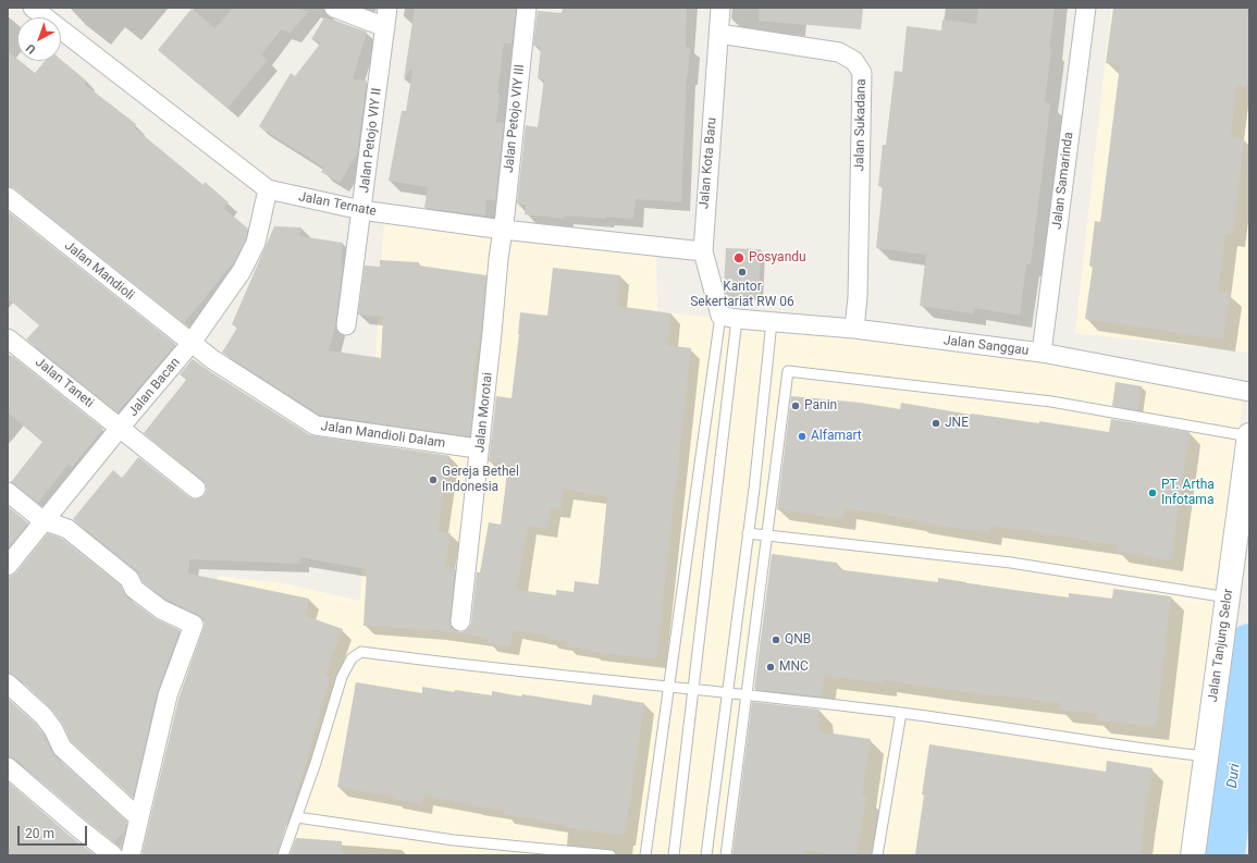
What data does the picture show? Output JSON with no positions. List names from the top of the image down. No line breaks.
{"streets":{"street":["Jalan Petojo VIY III","Jalan Sukadana","Jalan Petojo VIY II","Jalan Kota Baru","Jalan Samarinda","Jalan Ternate","Jalan Mandioli","Jalan Sanggau","Jalan Taneti","Jalan Bacan","Jalan Morotai","Jalan Mandioli Dalam","Jalan Tanjung Selor"]},"crossings":[["Jalan Petojo VIY III","Jalan Ternate"],["Jalan Petojo VIY III","Jalan Morotai"],["Jalan Sukadana","Jalan Kota Baru"],["Jalan Sukadana","Jalan Sanggau"],["Jalan Petojo VIY II","Jalan Ternate"],["Jalan Kota Baru","Jalan Ternate"],["Jalan Kota Baru","Jalan Sanggau"],["Jalan Samarinda","Jalan Sanggau"],["Jalan Ternate","Jalan Bacan"],["Jalan Ternate","Jalan Morotai"],["Jalan Mandioli","Jalan Bacan"],["Jalan Mandioli","Jalan Mandioli Dalam"],["Jalan Taneti","Jalan Bacan"],["Jalan Bacan","Jalan Mandioli Dalam"]],"water":["Duri"],"places":["Posyandu","Kantor Sekertariat RW 06","Panin","JNE","Alfamart","Gereja Bethel Indonesia","PT. Artha Infotama","QNB","MNC"],"scale_bar":"20 m","north":"bottom left"}
